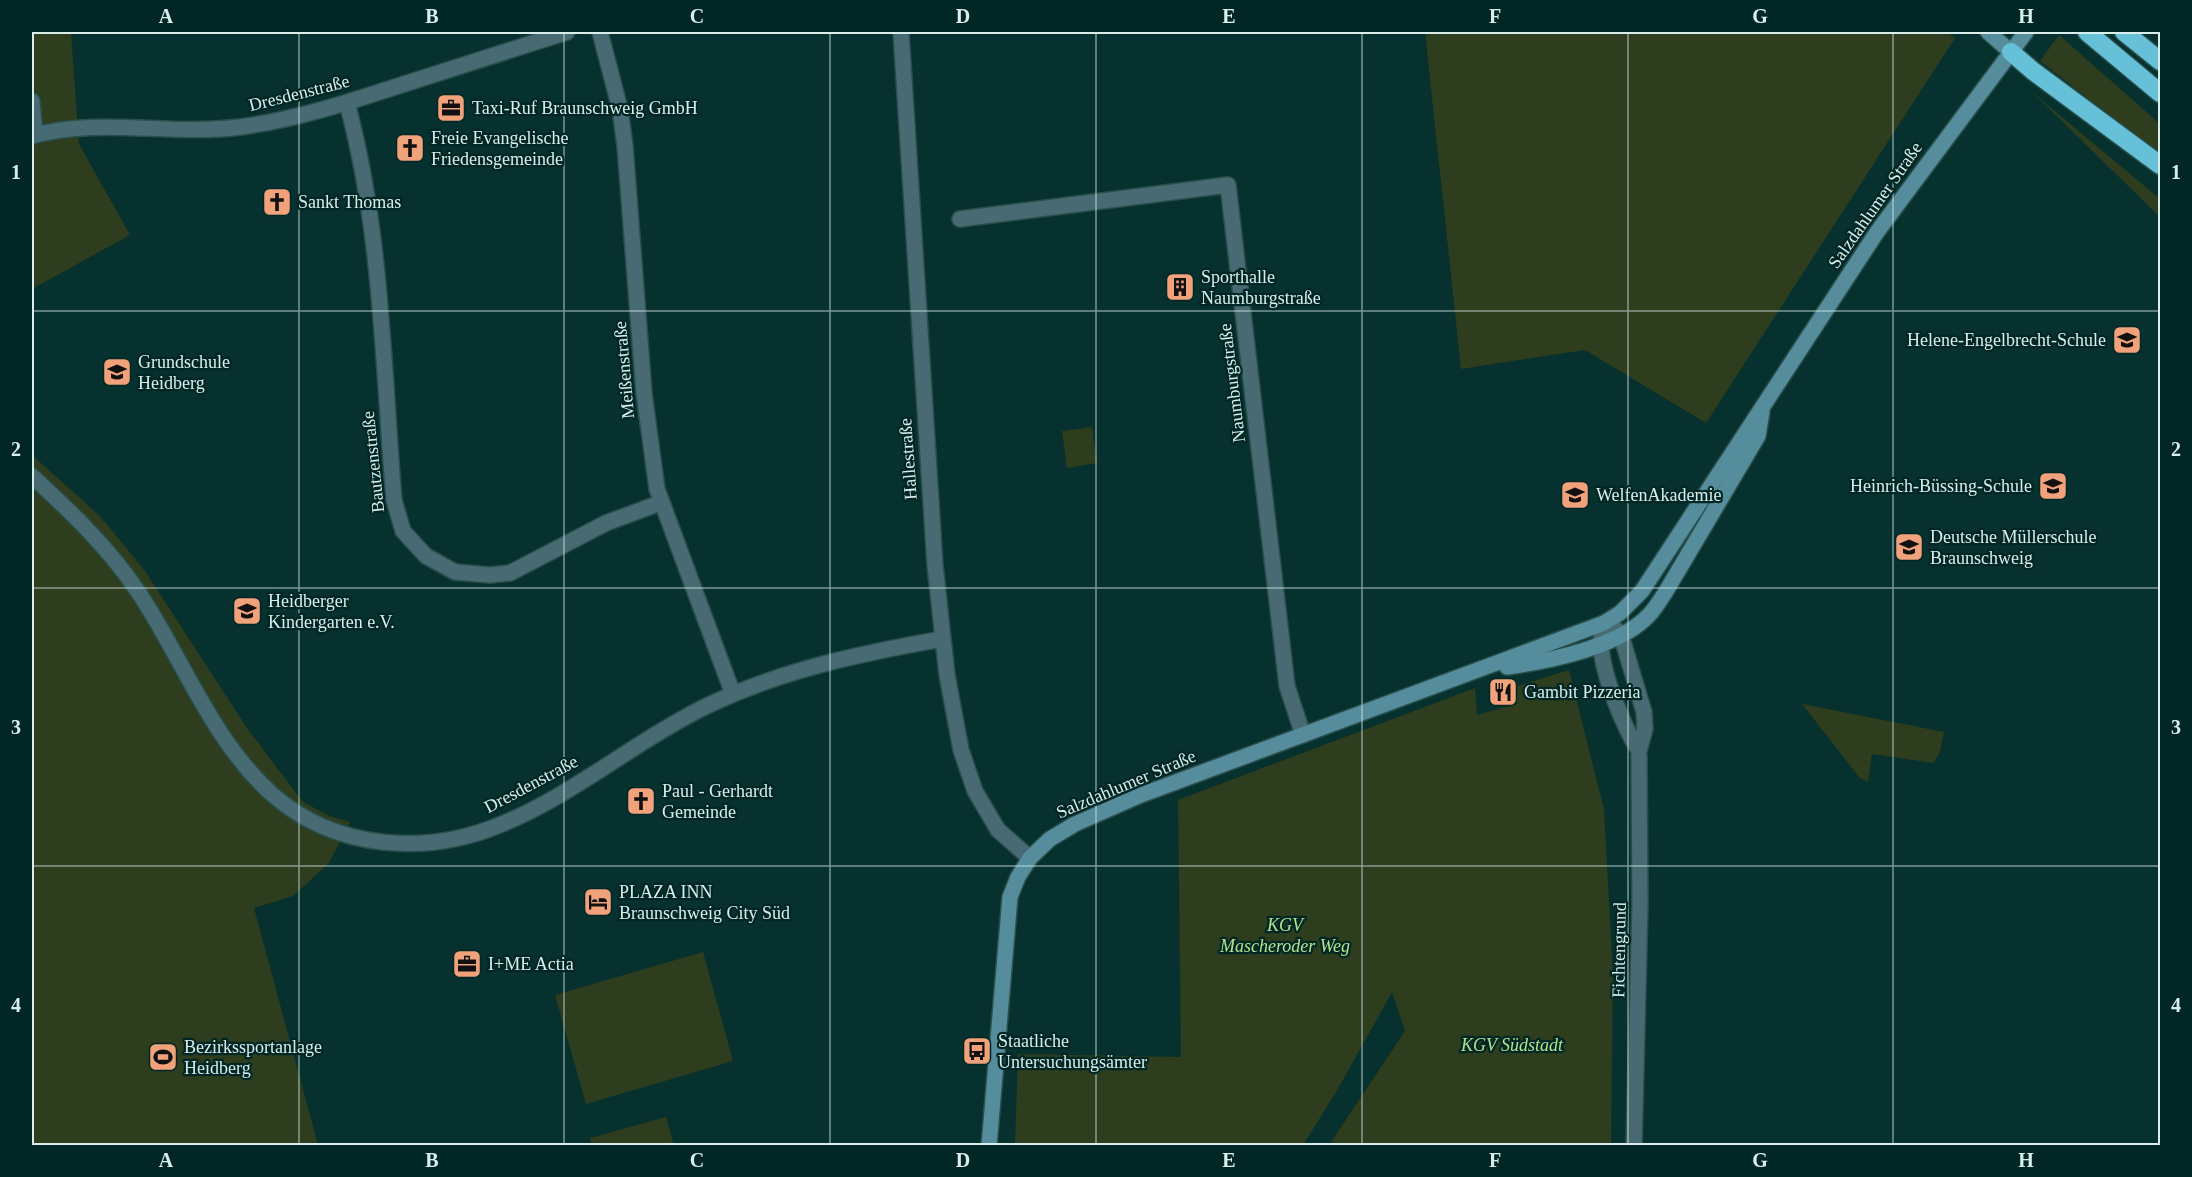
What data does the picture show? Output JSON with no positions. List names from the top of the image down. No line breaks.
{"streets":{"main road":["Salzdahlumer Straße"],"street":["Dresdenstraße","Meißenstraße","Naumburgstraße","Hallestraße","Bautzenstraße","Fichtengrund"]},"crossings":[["Dresdenstraße","Meißenstraße"],["Dresdenstraße","Hallestraße"],["Dresdenstraße","Bautzenstraße"],["Salzdahlumer Straße","Naumburgstraße"],["Salzdahlumer Straße","Hallestraße"],["Meißenstraße","Bautzenstraße"]],"parks":["KGV Mascheroder Weg","KGV Südstadt"],"places":{"office":["Taxi-Ruf Braunschweig GmbH","I+ME Actia"],"church":["Freie Evangelische Friedensgemeinde","Sankt Thomas","Paul - Gerhardt Gemeinde"],"building":["Sporthalle Naumburgstraße"],"school or university":["Helene-Engelbrecht-Schule","Grundschule Heidberg","Heinrich-Büssing-Schule","WelfenAkademie","Deutsche Müllerschule Braunschweig","Heidberger Kindergarten e.V."],"restaurant":["Gambit Pizzeria"],"hotel":["PLAZA INN Braunschweig City Süd"],"bus stop":["Staatliche Untersuchungsämter"],"sports":["Bezirkssportanlage Heidberg"]},"grid":{"columns":["A","B","C","D","E","F","G","H"],"rows":["1","2","3","4"]}}
